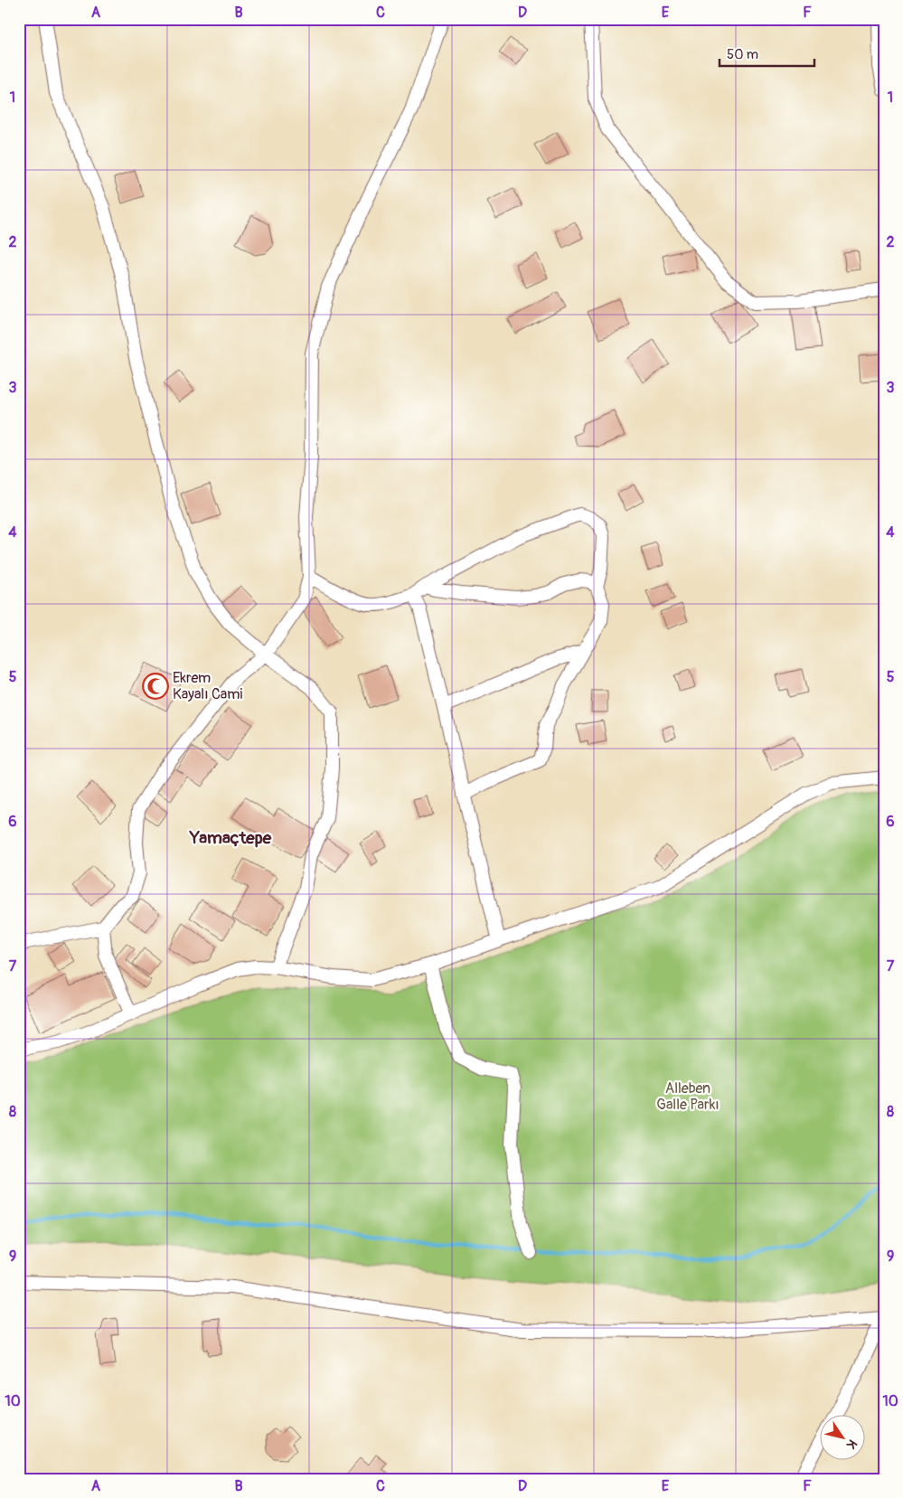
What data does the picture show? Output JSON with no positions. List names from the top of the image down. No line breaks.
{"districts":["Yamaçtepe"],"parks":["Alleben Galle Parkı"],"places":{"mosque":["Ekrem Kayalı Cami"]},"scale_bar":"50 m","north":"bottom right","grid":{"columns":["A","B","C","D","E","F"],"rows":["1","2","3","4","5","6","7","8","9","10"]}}
